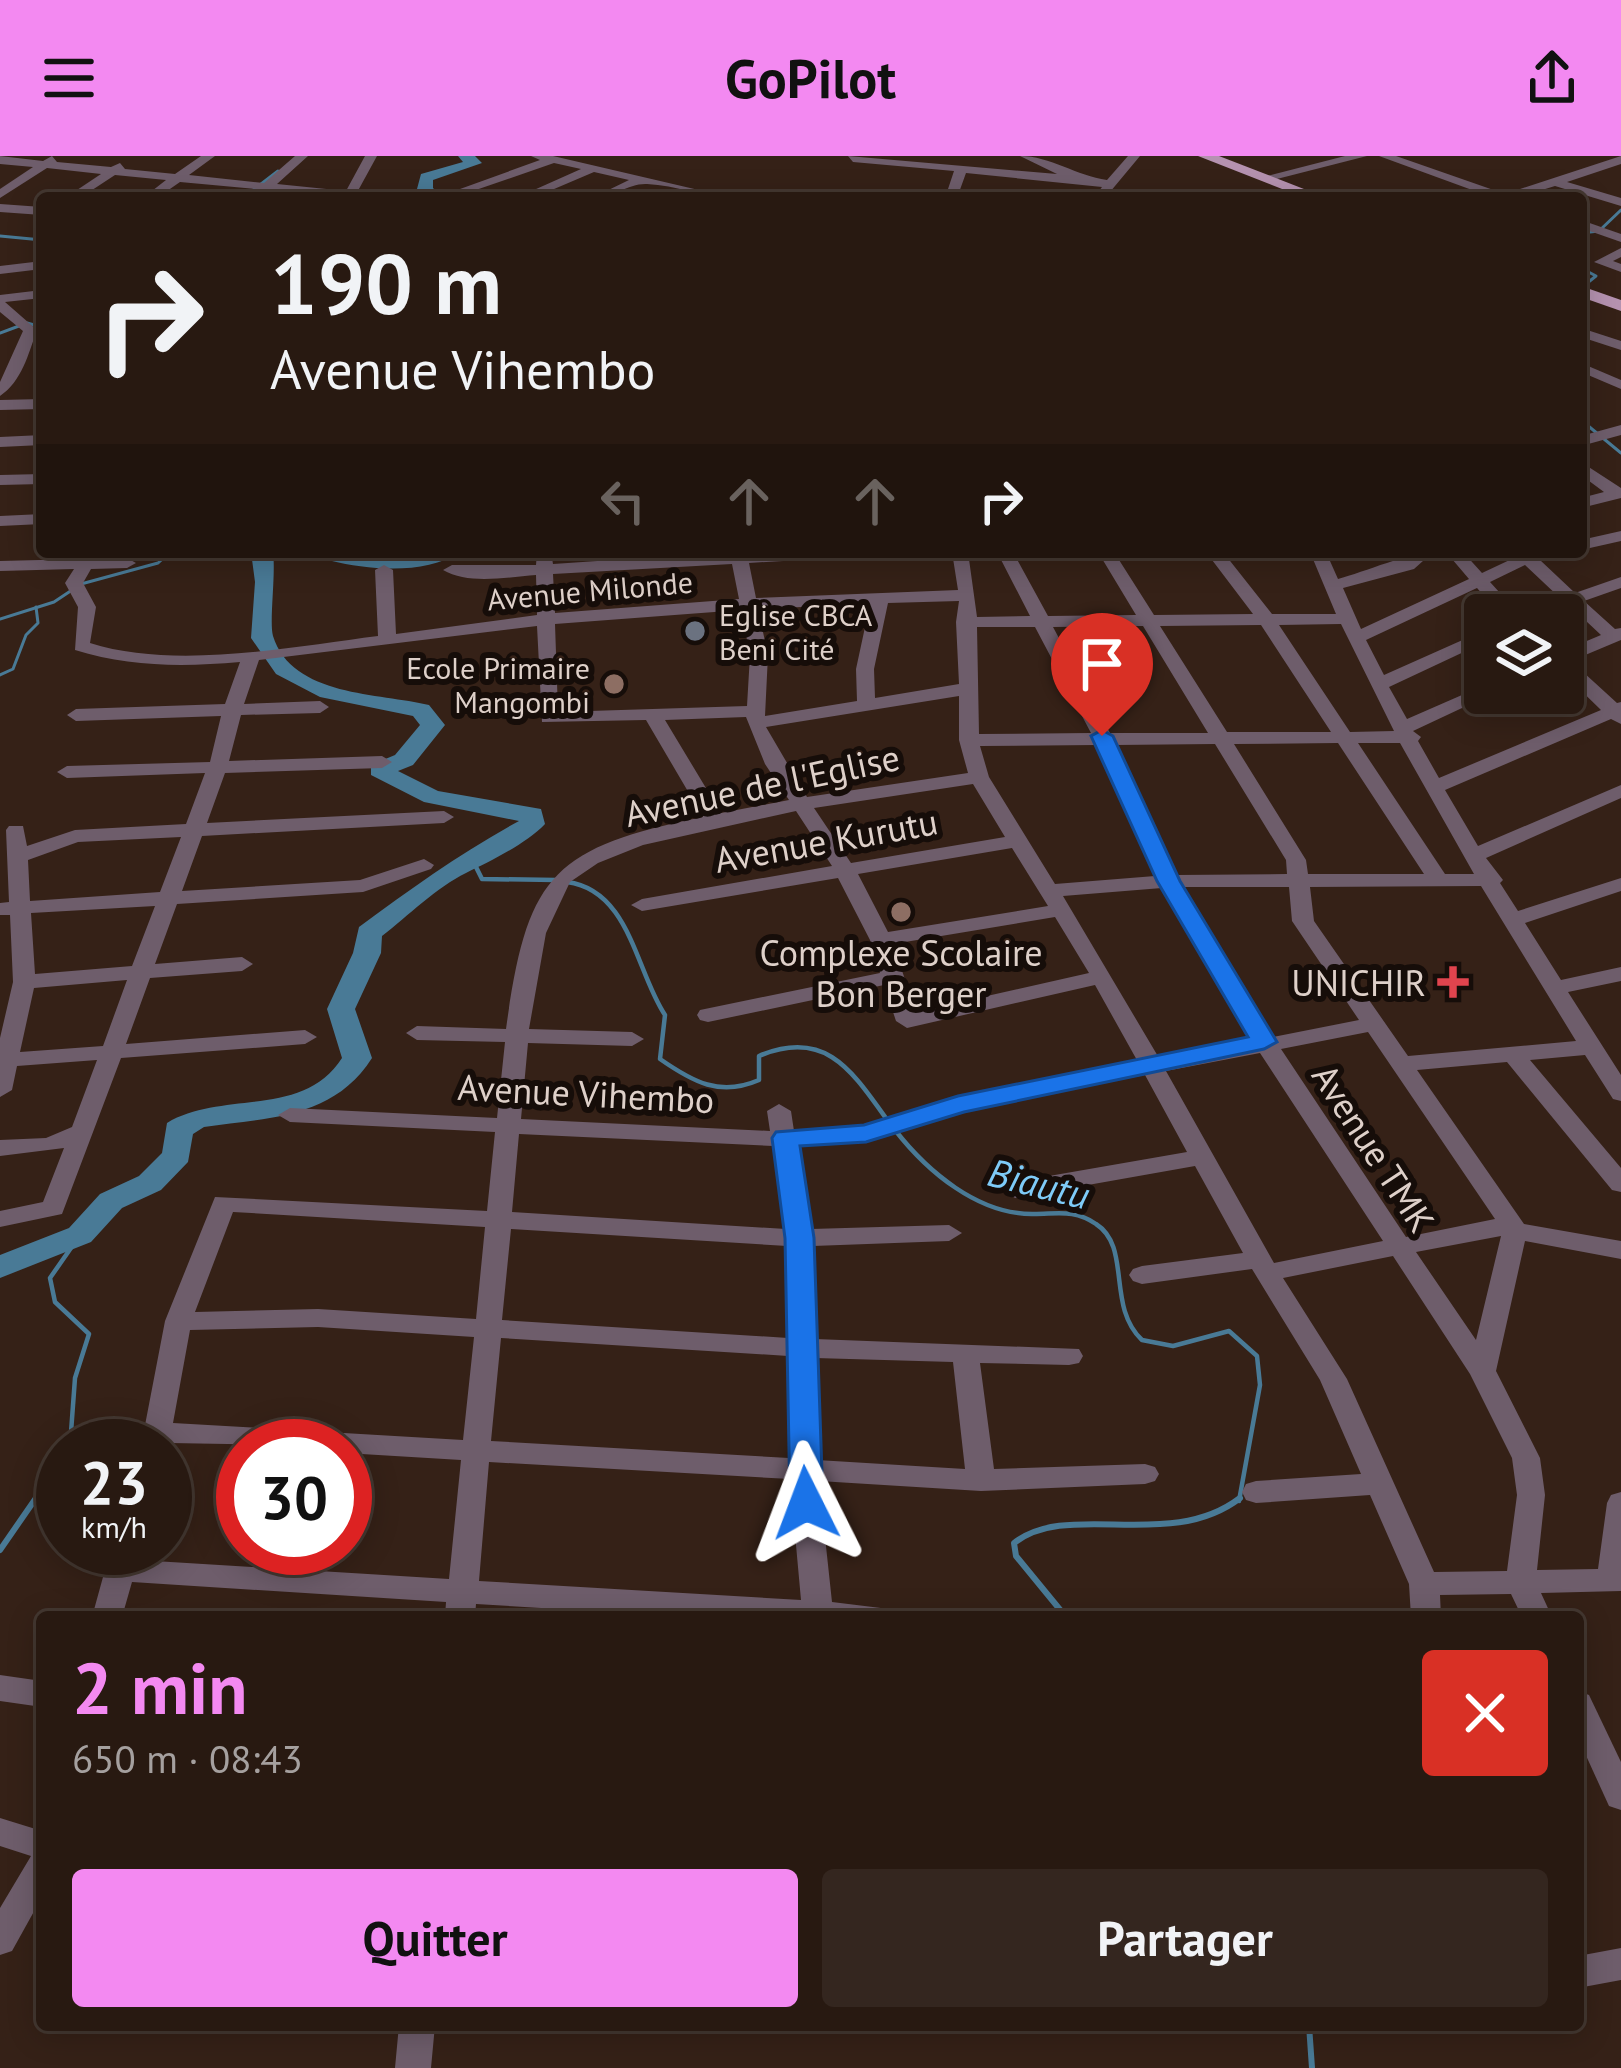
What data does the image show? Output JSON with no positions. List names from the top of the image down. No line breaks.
{"streets":{"street":["Avenue Milonde","Avenue de l'Eglise","Avenue Kurutu","Avenue Vihembo","Avenue TMK"]},"crossings":[["Avenue Vihembo","Avenue TMK"]],"water":["Biautu"],"places":{"other":["Eglise CBCA Beni Cité","Ecole Primaire Mangombi","Complexe Scolaire Bon Berger"],"health":["UNICHIR"]},"page":{"header":"GoPilot","turn":["190 m","Avenue Vihembo"],"speed":"23 km/h","limit":"30","heading":["2 min","650 m · 08:43"],"buttons":["Quitter","Partager"]}}
